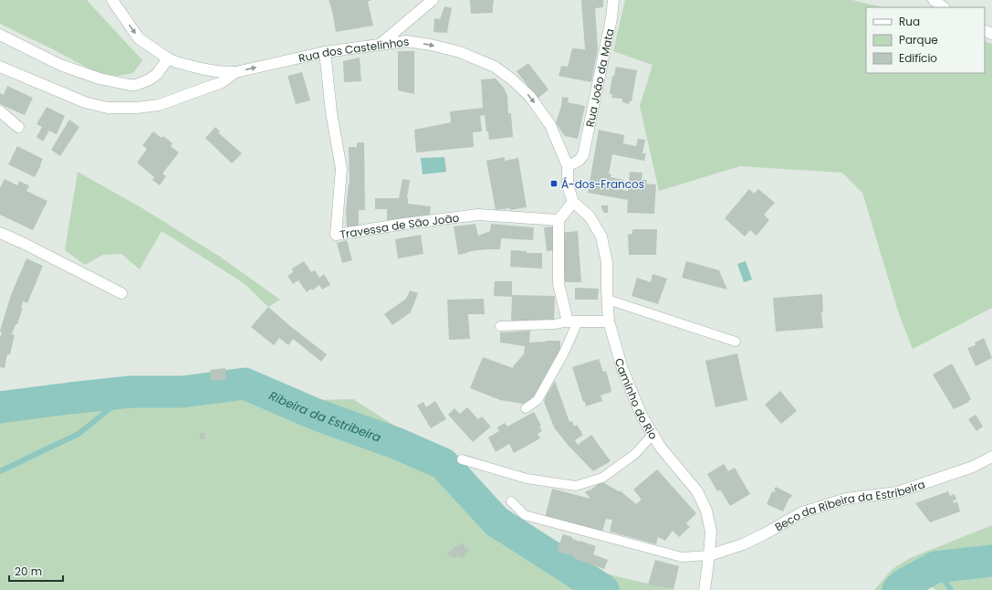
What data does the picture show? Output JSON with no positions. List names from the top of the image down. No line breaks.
{"streets":{"street":["Rua dos Castelinhos","Rua João da Mata","Travessa de São João","Caminho do Rio","Beco da Ribeira da Estribeira"]},"crossings":[["Rua dos Castelinhos","Rua João da Mata"],["Rua dos Castelinhos","Travessa de São João"],["Caminho do Rio","Beco da Ribeira da Estribeira"]],"one_way":["Rua dos Castelinhos"],"water":["Ribeira da Estribeira"],"places":{"transit":["Á-dos-Francos"]},"legend":["Rua","Parque","Edifício"],"scale_bar":"20 m"}
